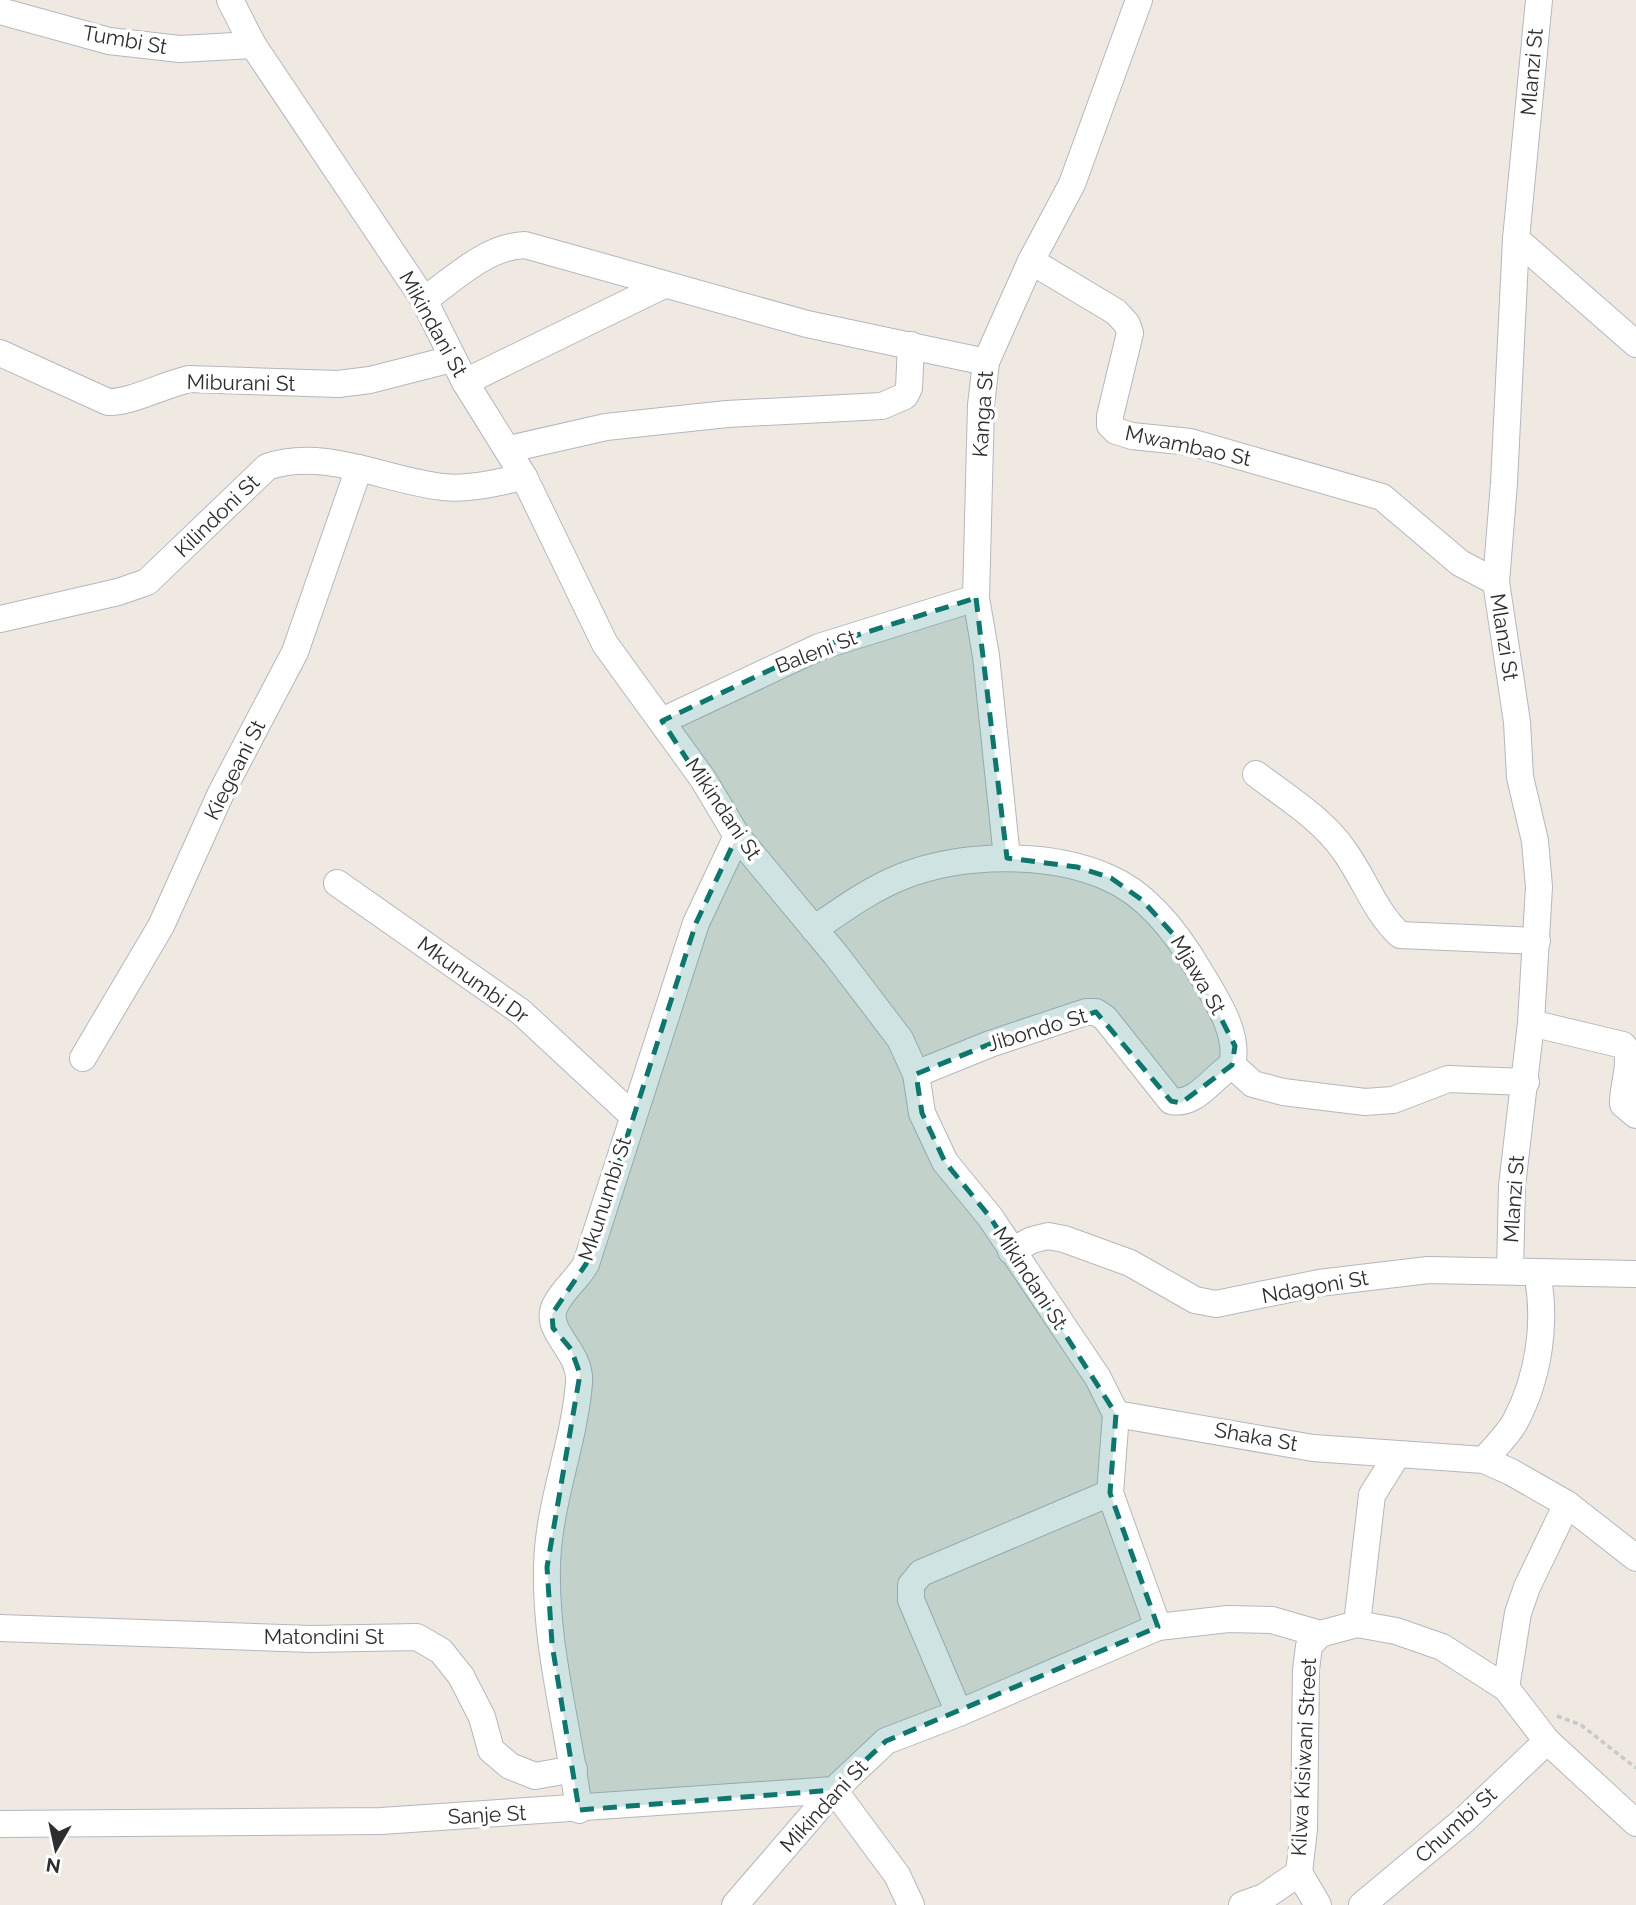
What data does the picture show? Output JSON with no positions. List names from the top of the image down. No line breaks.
{"streets":{"street":["Tumbi St","Mlanzi St","Mikindani St","Miburani St","Kanga St","Mwambao St","Kilindoni St","Baleni St","Kiegeani St","Mjawa St","Mkunumbi Dr","Jibondo St","Mkunumbi St","Ndagoni St","Shaka St","Matondini St","Kilwa Kisiwani Street","Sanje St","Chumbi St"]},"crossings":[["Tumbi St","Mikindani St"],["Mlanzi St","Mwambao St"],["Mlanzi St","Ndagoni St"],["Mikindani St","Miburani St"],["Mikindani St","Kilindoni St"],["Mikindani St","Baleni St"],["Mikindani St","Mjawa St"],["Mikindani St","Jibondo St"],["Mikindani St","Mkunumbi St"],["Mikindani St","Ndagoni St"],["Mikindani St","Shaka St"],["Mikindani St","Kilwa Kisiwani Street"],["Mikindani St","Sanje St"],["Kanga St","Mwambao St"],["Kanga St","Baleni St"],["Kanga St","Mjawa St"],["Kilindoni St","Kiegeani St"],["Mjawa St","Jibondo St"],["Mkunumbi Dr","Mkunumbi St"],["Mkunumbi St","Matondini St"],["Mkunumbi St","Sanje St"],["Kilwa Kisiwani Street","Chumbi St"]],"north":"bottom"}
